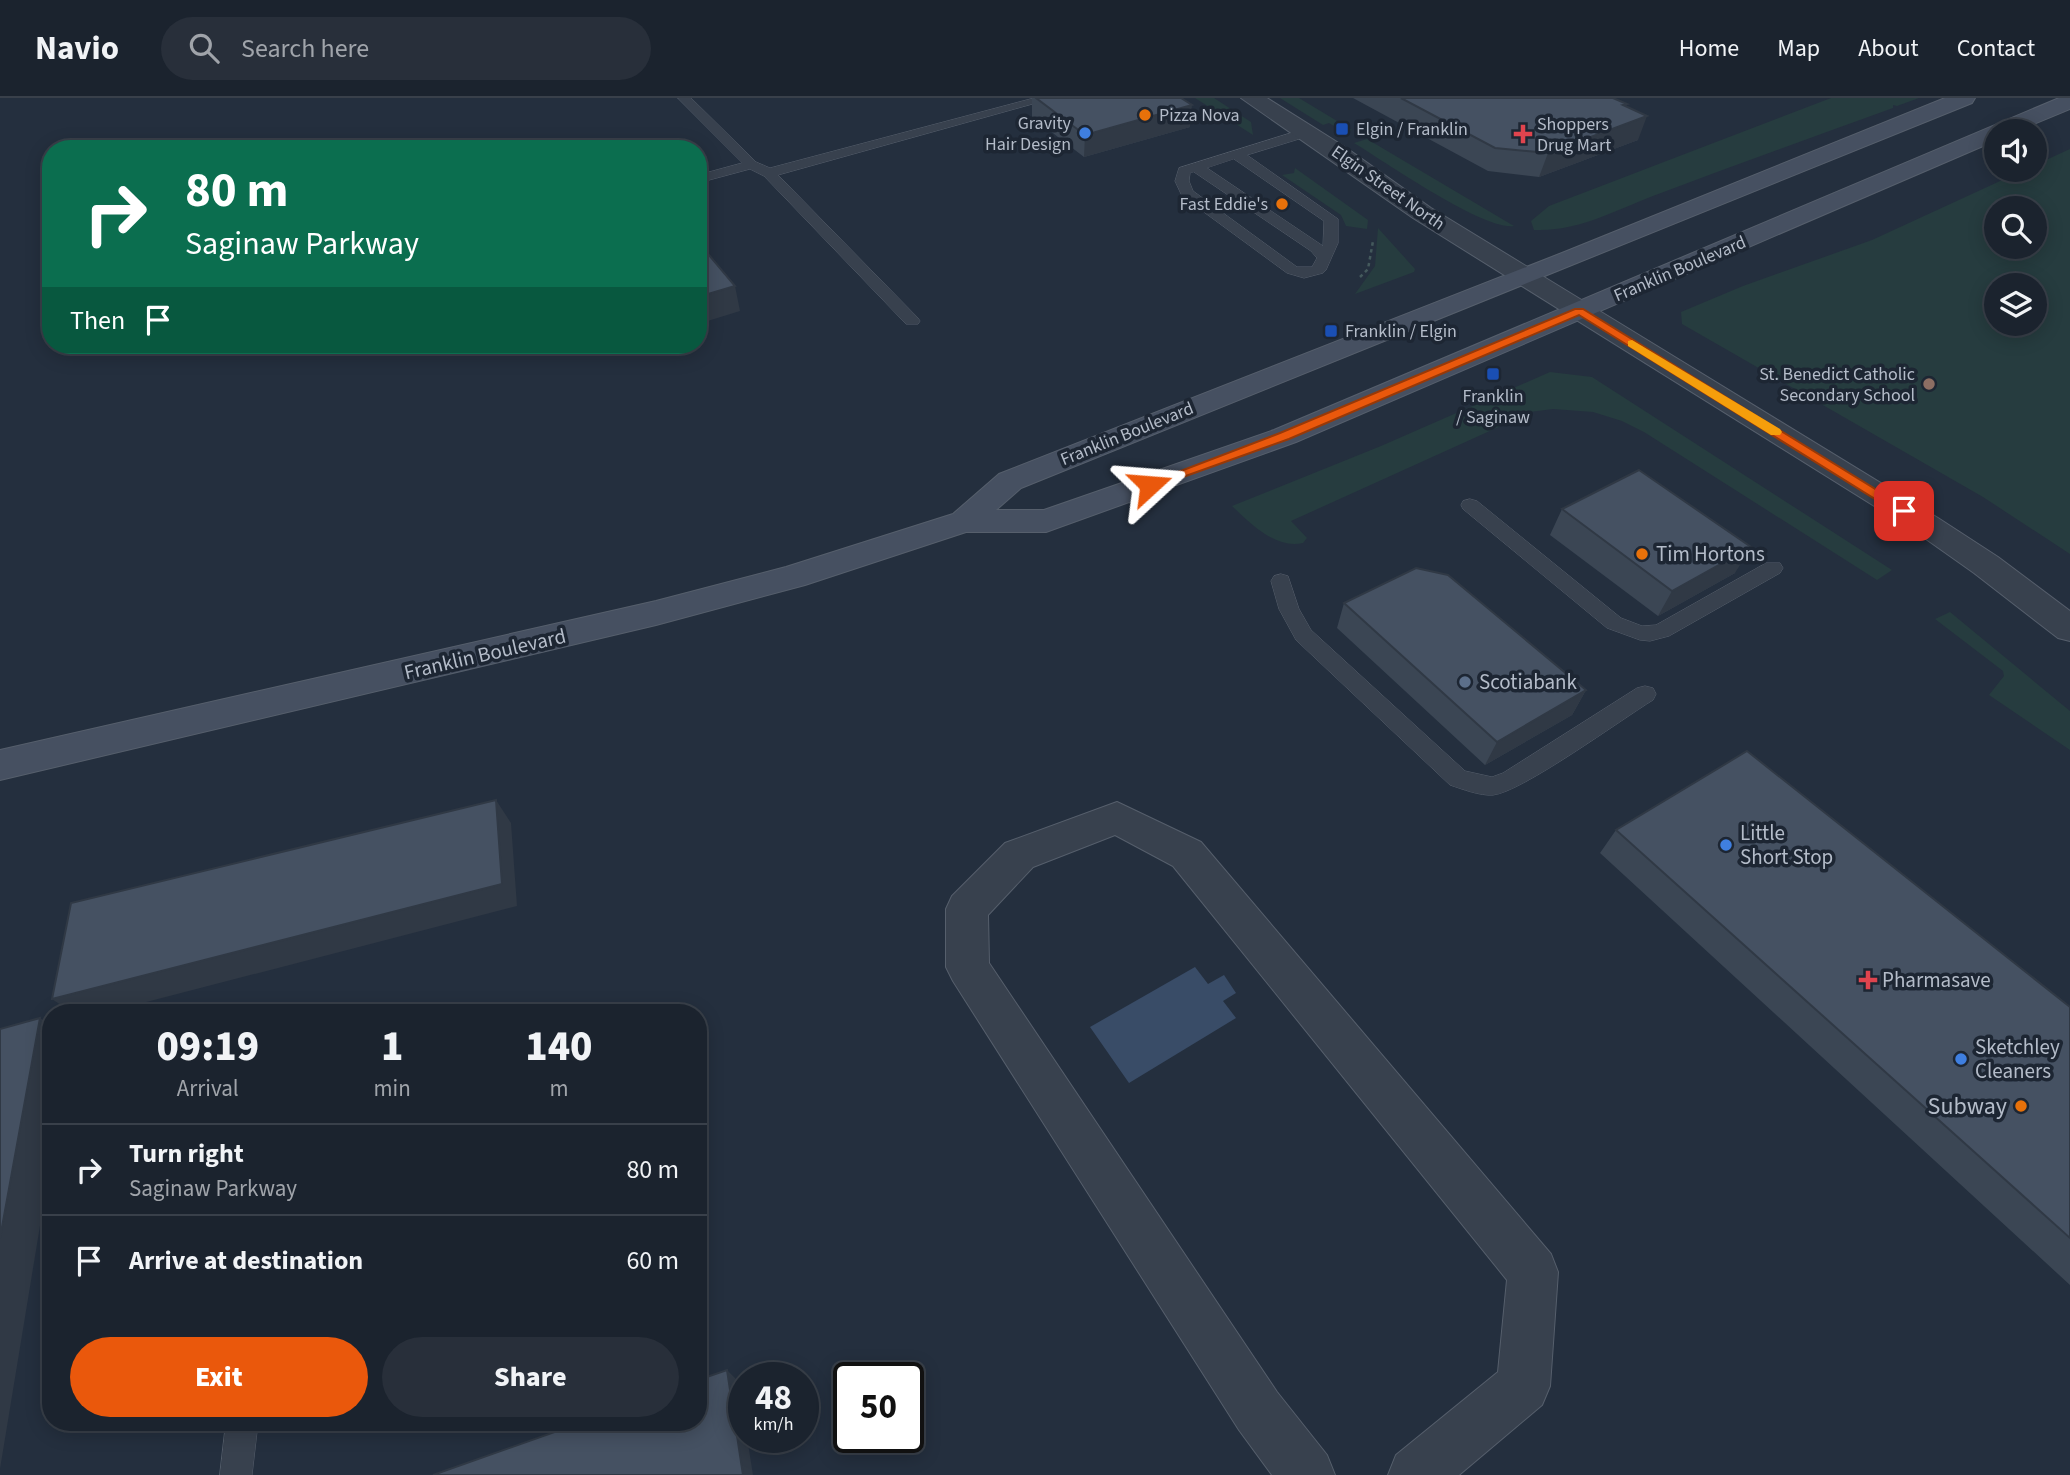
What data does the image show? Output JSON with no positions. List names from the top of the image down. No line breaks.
{"streets":{"main road":["Franklin Boulevard"],"street":["Elgin Street North"]},"crossings":[["Elgin Street North","Franklin Boulevard"]],"places":{"other":["Pizza Nova","Gravity Hair Design","Fast Eddie's","St. Benedict Catholic Secondary School","Tim Hortons","Scotiabank","Little Short Stop","Sketchley Cleaners","Subway"],"transit":["Elgin / Franklin","Franklin / Elgin","Franklin / Saginaw"],"health":["Shoppers Drug Mart","Pharmasave"]},"page":{"header":"Navio","search":"Search here","nav":["Home","Map","About","Contact"],"turn":["80 m","Saginaw Parkway"],"then":"Then","eta":["09:19","Arrival","1","min","140","m"],"list":[{"name":"Turn right","note":"Saginaw Parkway","value":"80 m"},{"name":"Arrive at destination","value":"60 m"}],"buttons":["Exit","Share"],"speed":"48 km/h","limit":"50"}}
